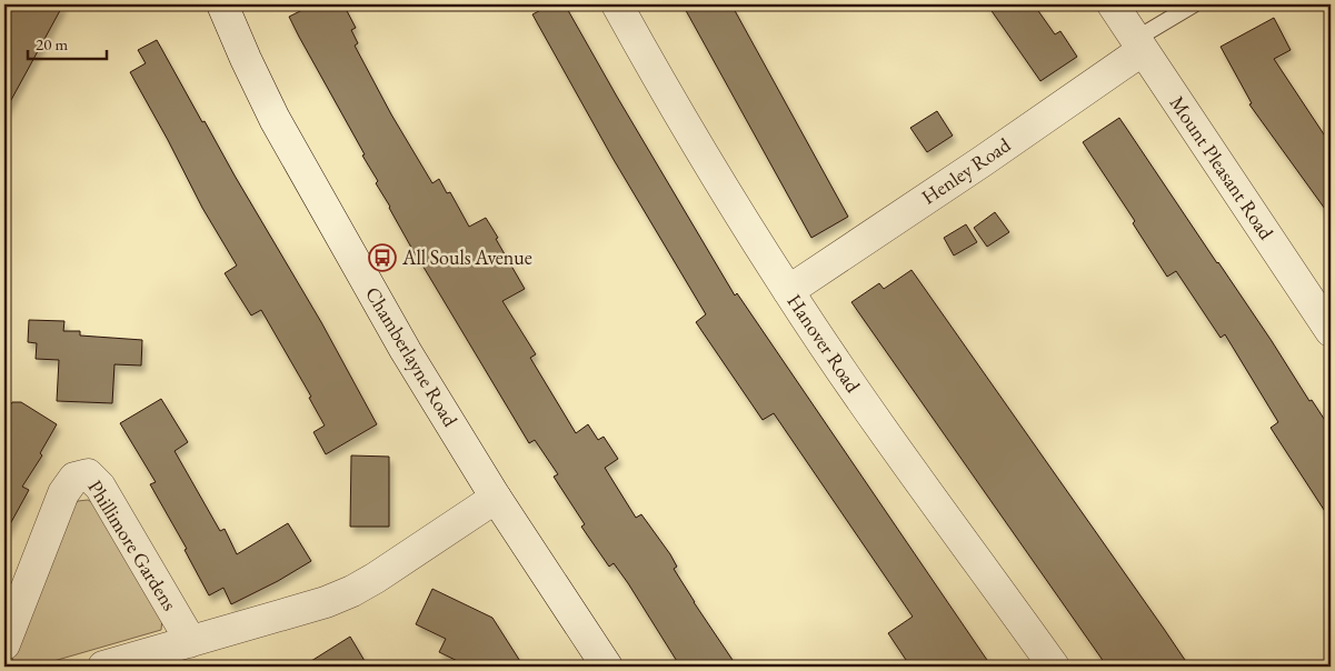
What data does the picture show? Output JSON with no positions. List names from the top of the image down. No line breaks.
{"streets":{"street":["Mount Pleasant Road","Henley Road","Hanover Road","Chamberlayne Road","Phillimore Gardens"]},"crossings":[["Mount Pleasant Road","Henley Road"],["Henley Road","Hanover Road"]],"places":{"bus stop":["All Souls Avenue"]},"scale_bar":"20 m"}
